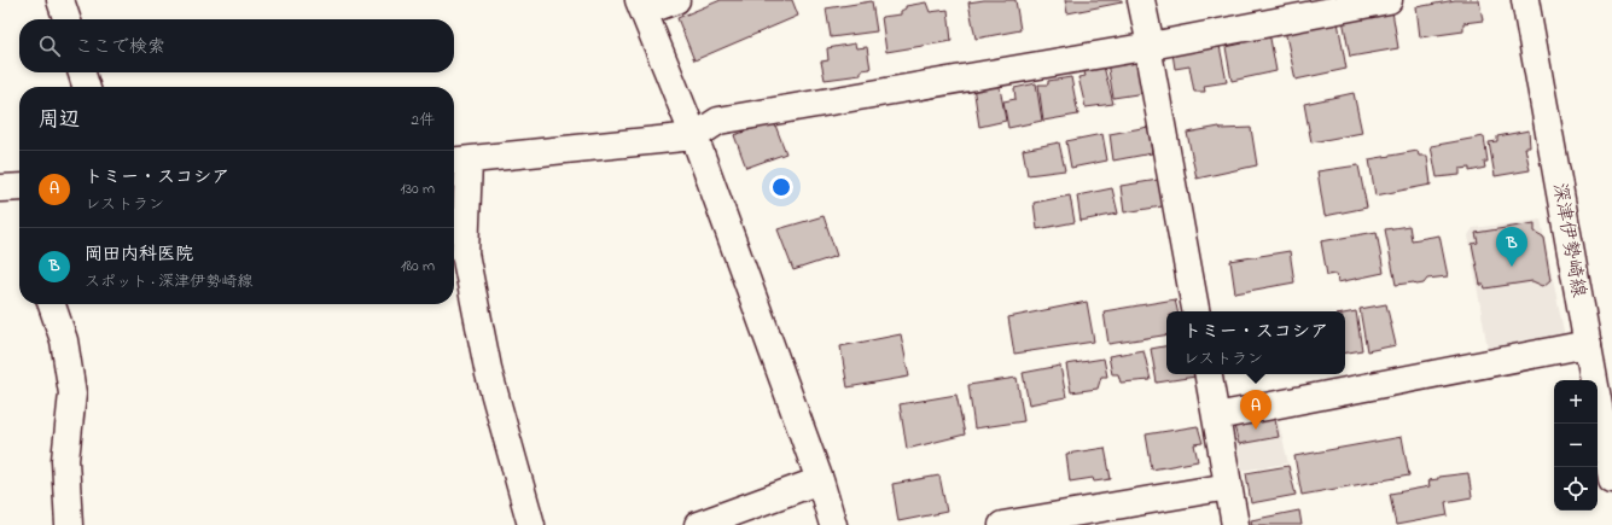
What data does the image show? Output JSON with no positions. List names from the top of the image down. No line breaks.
{"streets":{"street":["深津伊勢崎線"]},"page":{"search":"ここで検索","heading":["周辺","2件"],"list":[{"mark":"A","name":"トミー・スコシア","note":"レストラン","value":"130 m"},{"mark":"B","name":"岡田内科医院","note":"スポット · 深津伊勢崎線","value":"180 m"}],"pins":["B","A"],"popup":["トミー・スコシア","レストラン"],"map_buttons":["+","−"]}}
